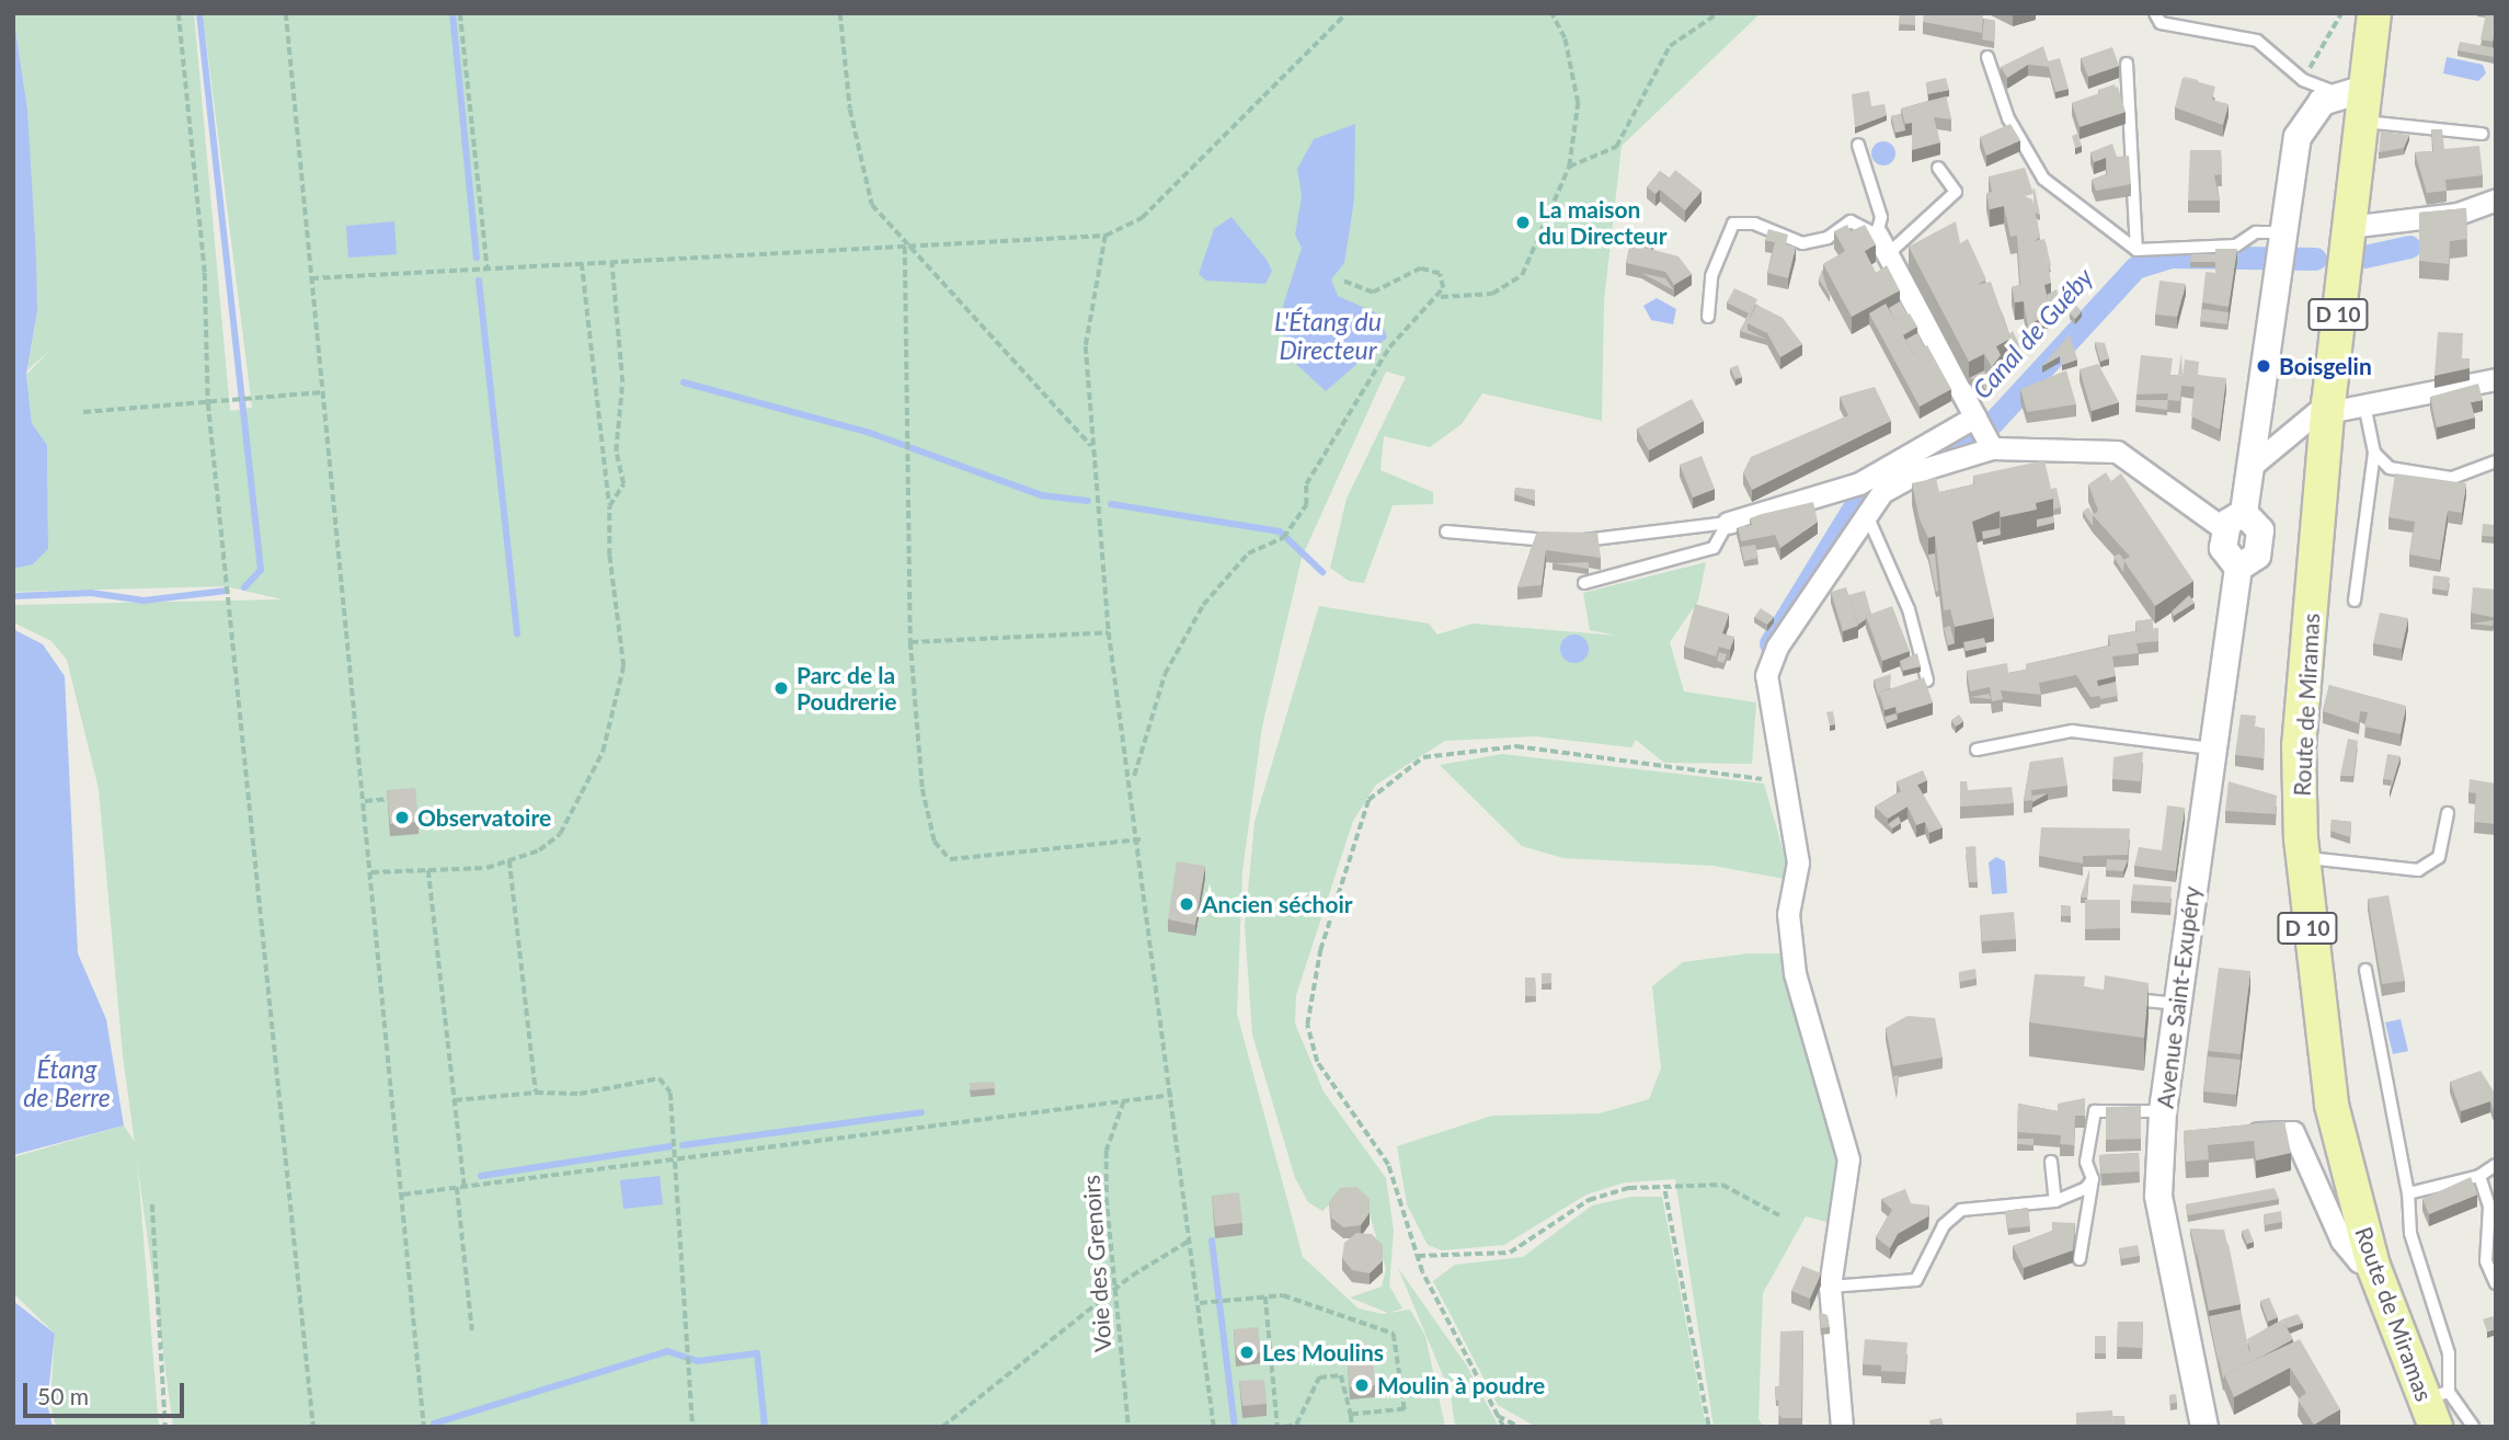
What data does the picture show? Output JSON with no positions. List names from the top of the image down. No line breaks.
{"streets":{"main road":["D 10","Route de Miramas"],"street":["Avenue Saint-Exupéry"],"path":["Voie des Grenoirs"]},"water":["L'Étang du Directeur","Canal de Guéby","Étang de Berre"],"places":["La maison du Directeur","Boisgelin","Parc de la Poudrerie","Observatoire","Ancien séchoir","Les Moulins","Moulin à poudre"],"scale_bar":"50 m"}
